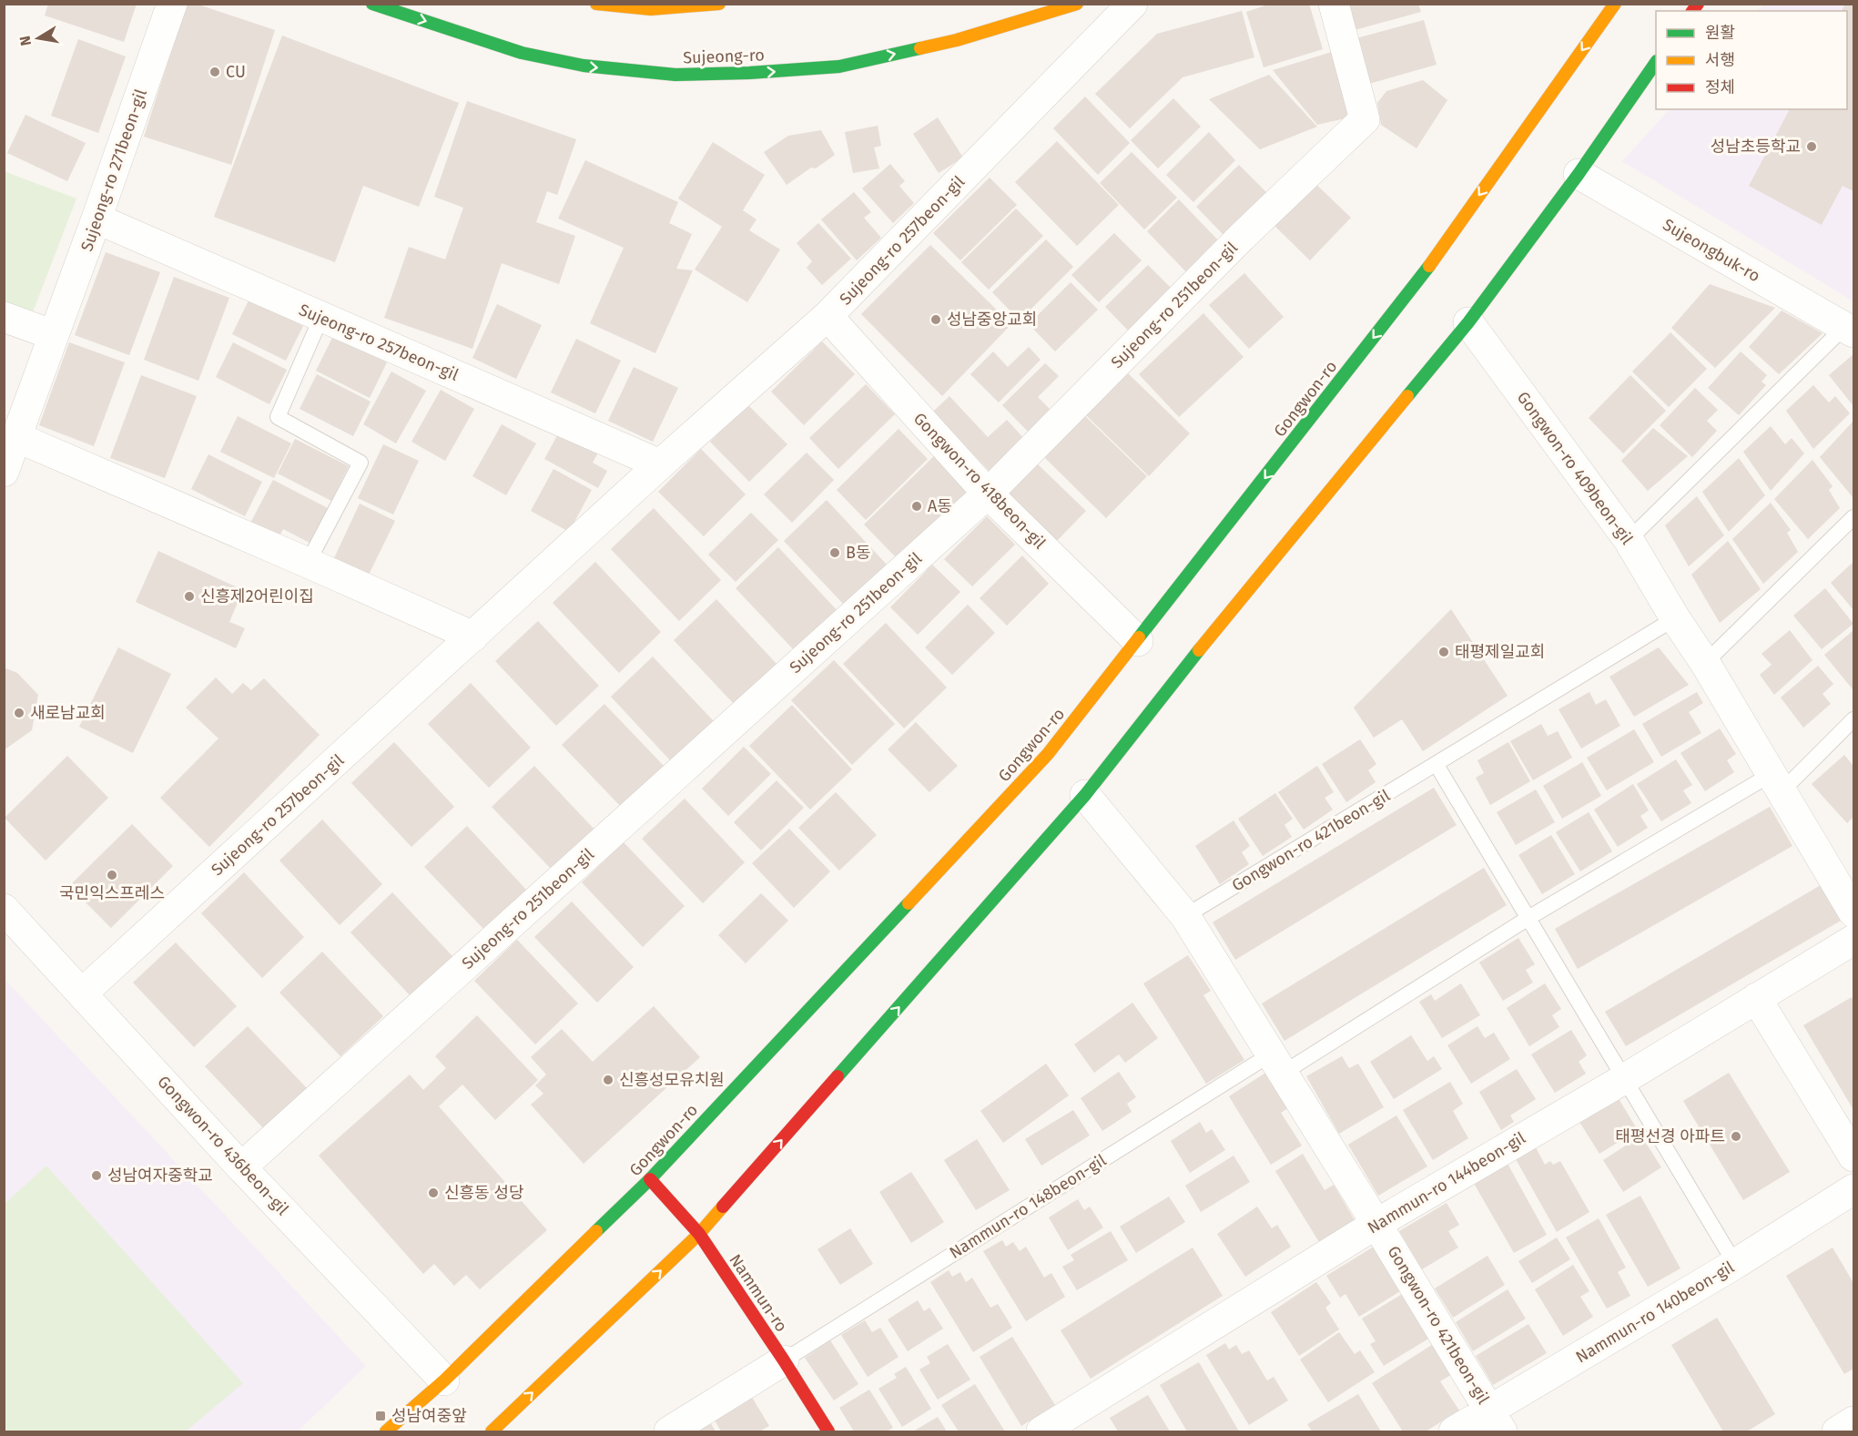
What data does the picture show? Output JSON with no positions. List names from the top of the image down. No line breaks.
{"streets":{"main road":["Sujeong-ro","Gongwon-ro","Nammun-ro"],"street":["Sujeong-ro 271beon-gil","Sujeong-ro 257beon-gil","Sujeongbuk-ro","Sujeong-ro 251beon-gil","Gongwon-ro 409beon-gil","Gongwon-ro 418beon-gil","Gongwon-ro 421beon-gil","Gongwon-ro 436beon-gil","Nammun-ro 144beon-gil","Nammun-ro 140beon-gil"],"lane":["Nammun-ro 148beon-gil"]},"crossings":[["Sujeong-ro 271beon-gil","Sujeong-ro 257beon-gil"],["Sujeong-ro 257beon-gil","Gongwon-ro 418beon-gil"],["Sujeong-ro 257beon-gil","Gongwon-ro 436beon-gil"],["Sujeongbuk-ro","Gongwon-ro 409beon-gil"],["Sujeong-ro 251beon-gil","Gongwon-ro 418beon-gil"],["Sujeong-ro 251beon-gil","Gongwon-ro 436beon-gil"],["Gongwon-ro","Gongwon-ro 418beon-gil"],["Gongwon-ro","Gongwon-ro 436beon-gil"],["Gongwon-ro","Nammun-ro"],["Gongwon-ro 421beon-gil","Nammun-ro 144beon-gil"],["Gongwon-ro 421beon-gil","Nammun-ro 148beon-gil"],["Gongwon-ro 421beon-gil","Nammun-ro 140beon-gil"],["Nammun-ro 148beon-gil","Nammun-ro"]],"one_way":["Sujeong-ro"],"places":{"other":["CU","성남초등학교","성남중앙교회","A동","B동","신흥제2어린이집","태평제일교회","새로남교회","국민익스프레스","신흥성모유치원","태평선경 아파트","성남여자중학교","신흥동 성당"],"transit":["성남여중앞"]},"legend":["원활","서행","정체"],"north":"left"}
